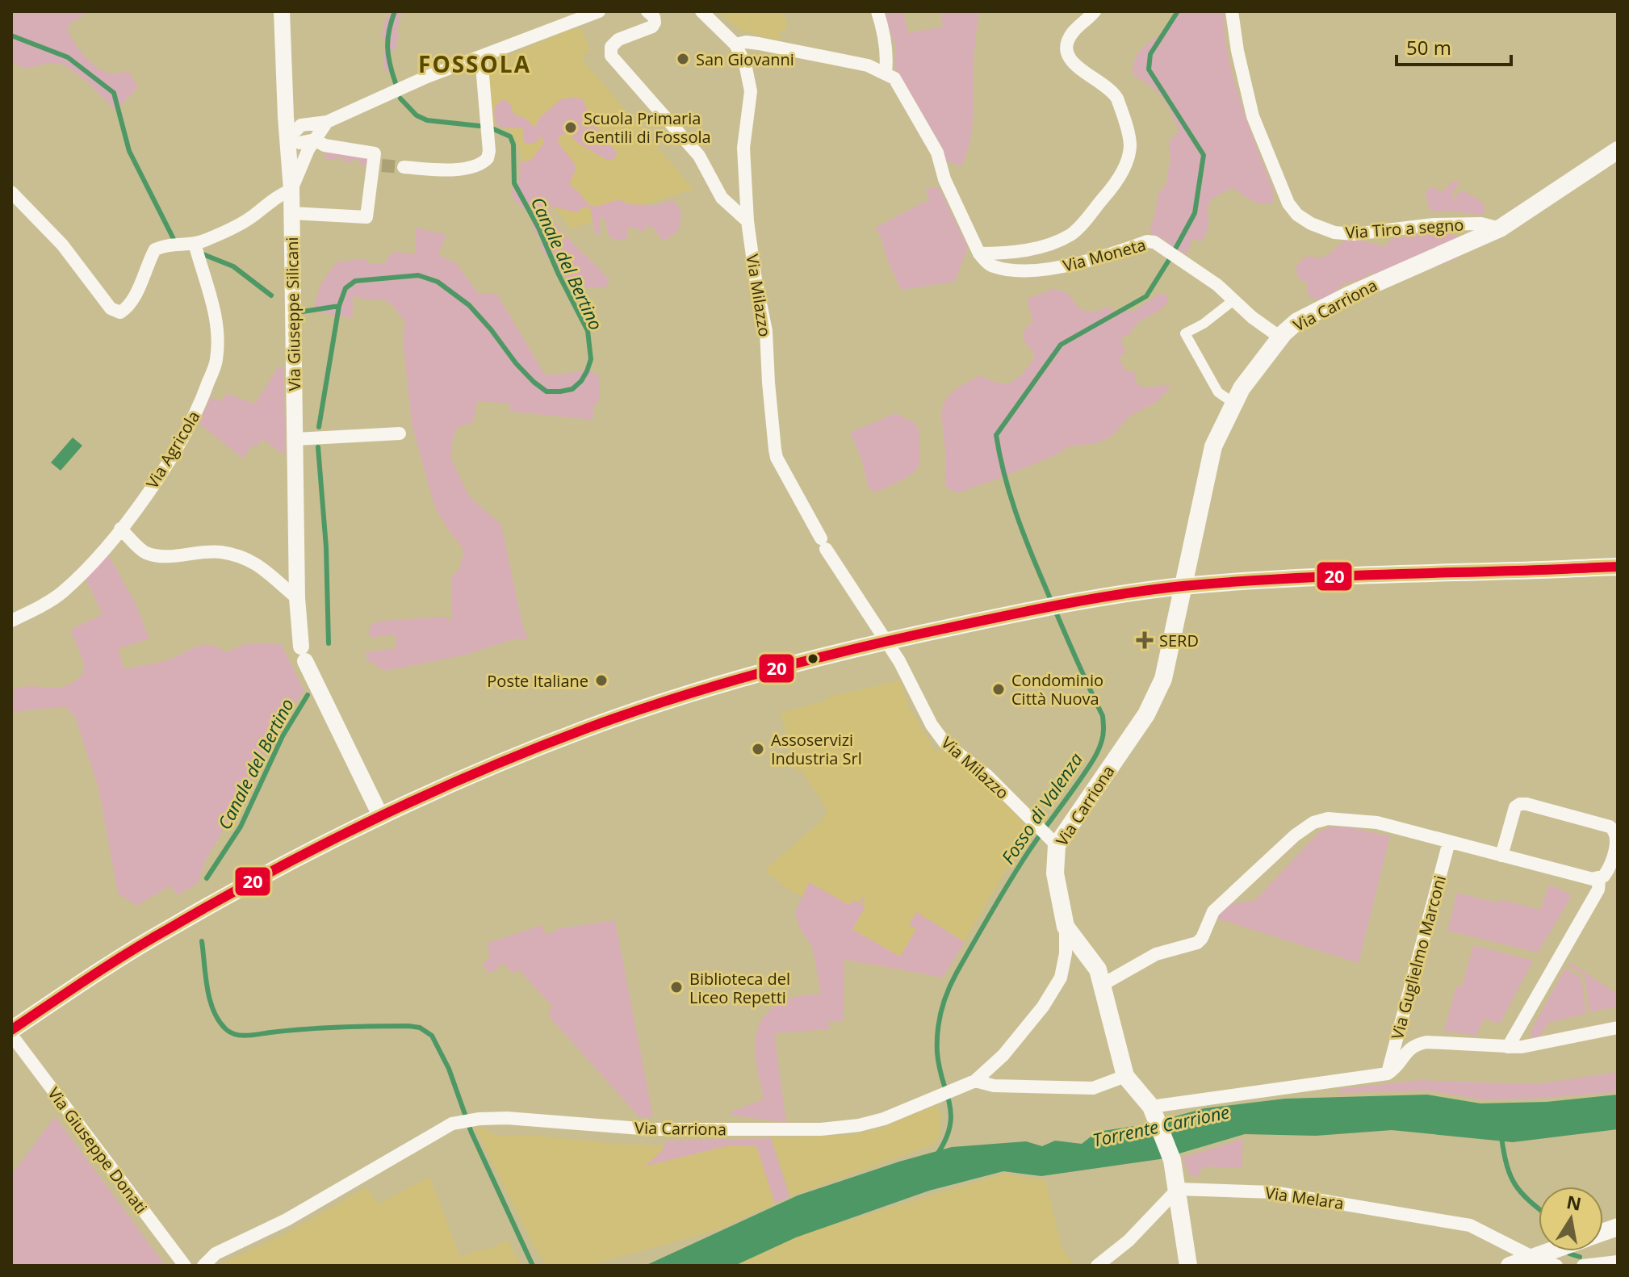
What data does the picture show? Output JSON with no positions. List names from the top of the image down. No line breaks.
{"streets":{"main road":["Via Carriona"],"street":["Via Tiro a segno","Via Moneta","Via Milazzo","Via Giuseppe Silicani","Via Agricola","Via Guglielmo Marconi","Via Giuseppe Donati","Via Melara"]},"crossings":[["Via Tiro a segno","Via Carriona"],["Via Moneta","Via Carriona"],["Via Milazzo","Via Carriona"]],"districts":["FOSSOLA"],"water":["Canale del Bertino","Fosso di Valenza","Torrente Carrione"],"places":{"other":["San Giovanni","Scuola Primaria Gentili di Fossola","Poste Italiane","Condominio Città Nuova","Assoservizi Industria Srl","Biblioteca del Liceo Repetti"],"health":["SERD"]},"lines":["transit line 20"],"scale_bar":"50 m","north":"top"}
